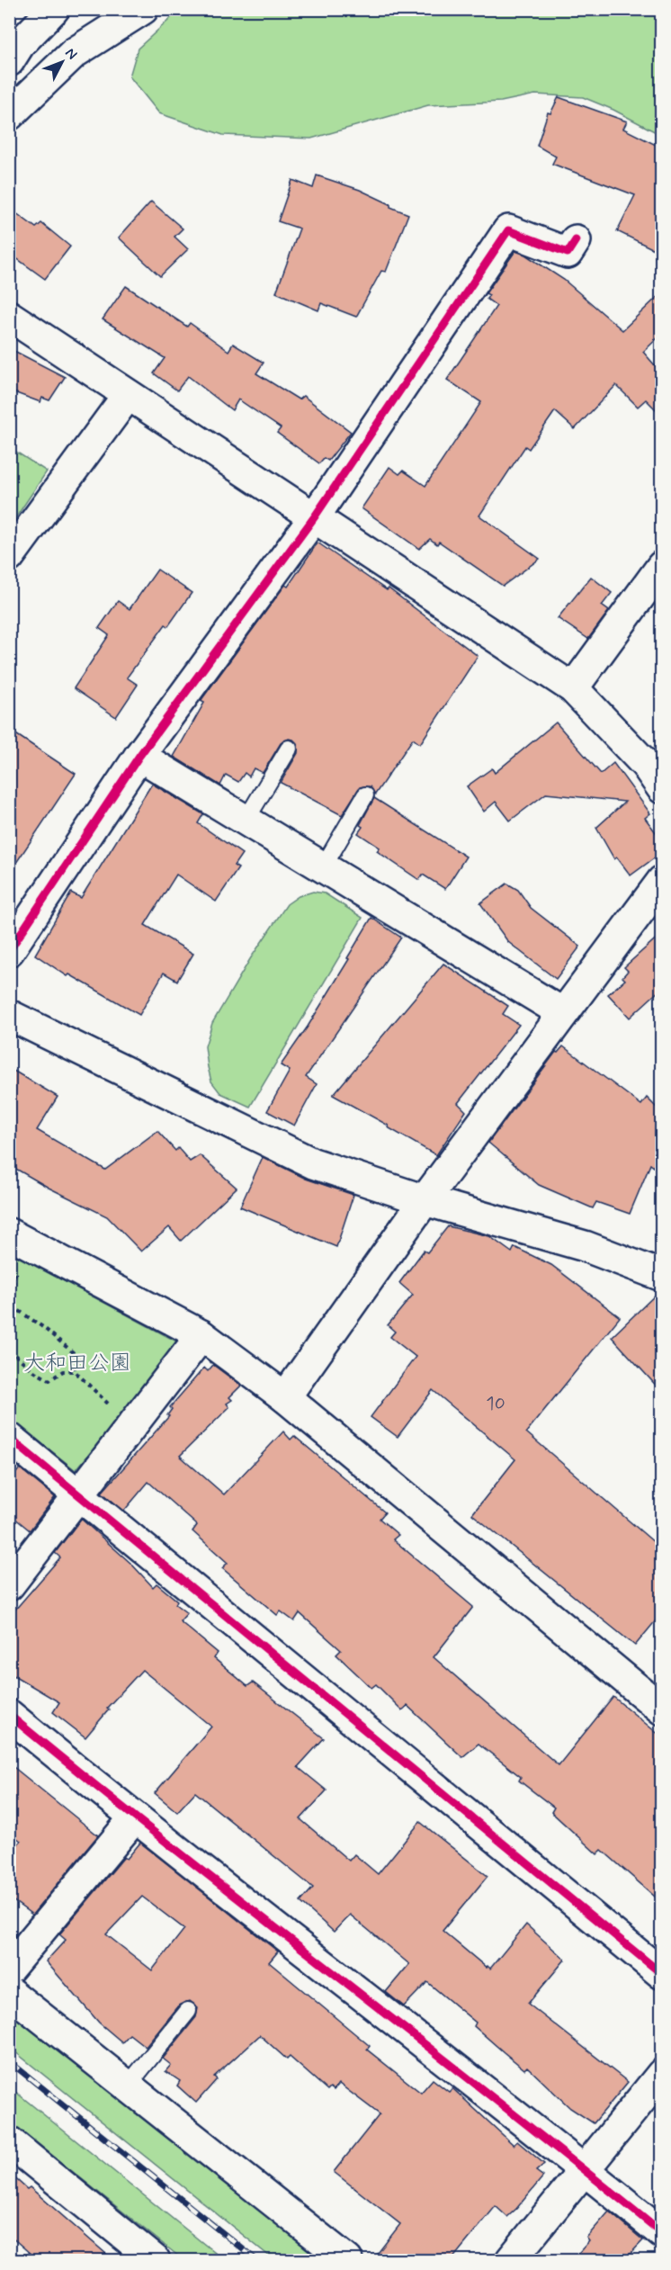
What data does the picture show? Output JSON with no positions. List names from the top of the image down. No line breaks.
{"parks":["大和田公園"],"house_numbers":["10"],"north":"top right"}
